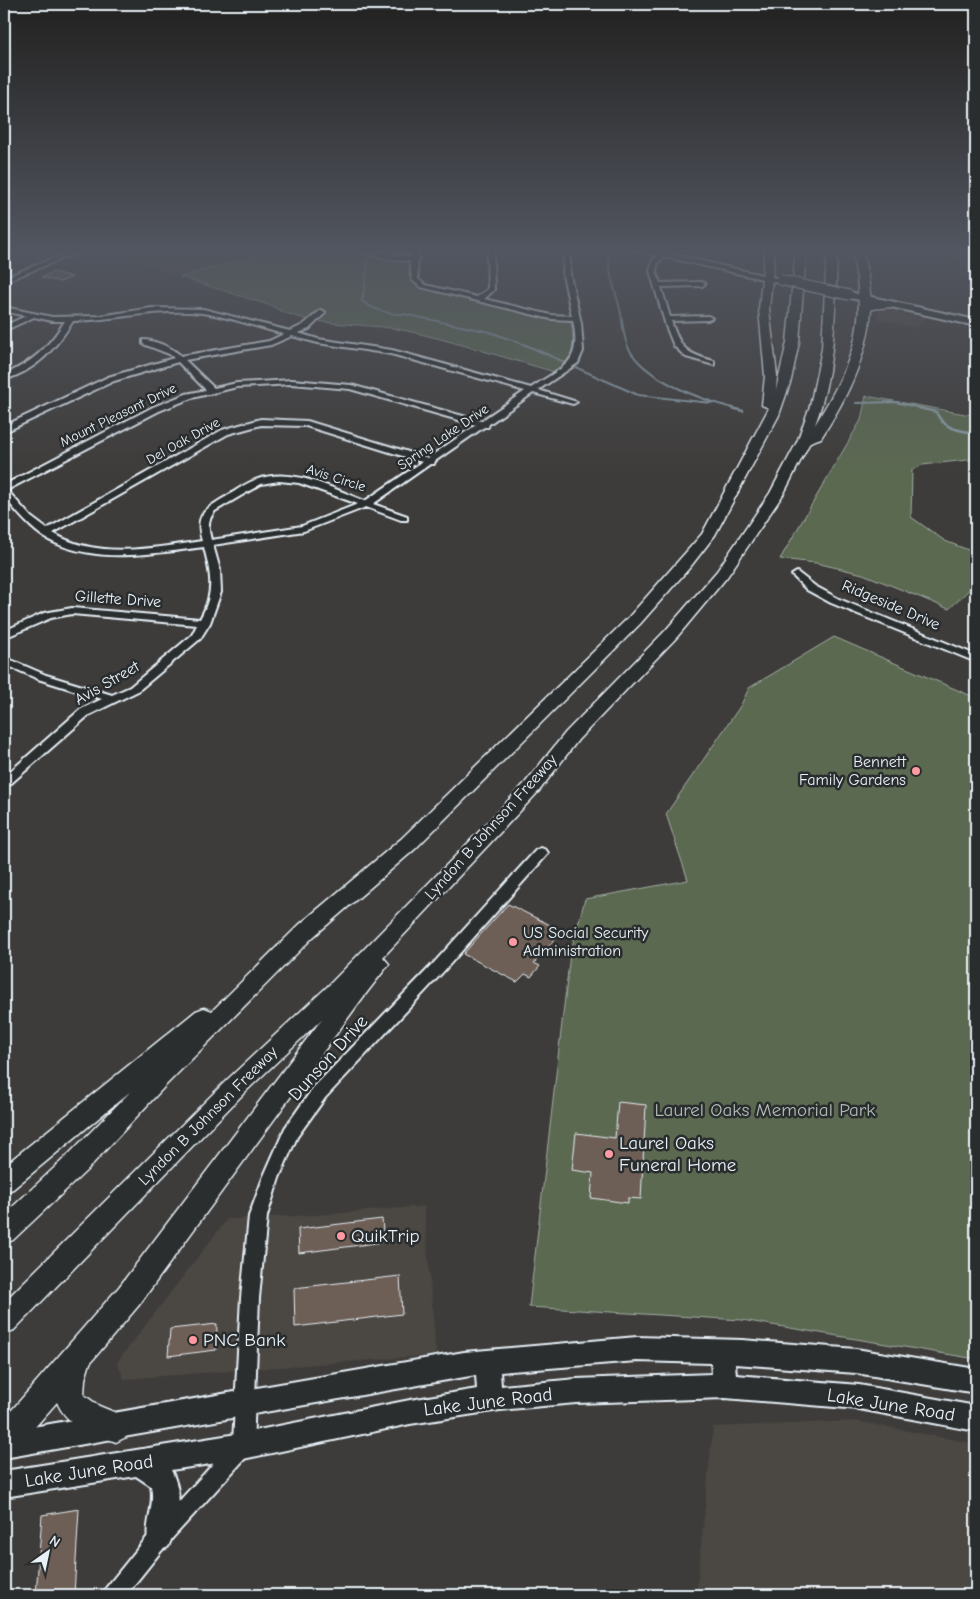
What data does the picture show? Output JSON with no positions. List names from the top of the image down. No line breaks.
{"streets":{"highway":["Lyndon B Johnson Freeway"],"main road":["Lake June Road"],"street":["Mount Pleasant Drive","Spring Lake Drive","Del Oak Drive","Avis Circle","Gillette Drive","Ridgeside Drive","Avis Street","Dunson Drive"]},"crossings":[["Mount Pleasant Drive","Spring Lake Drive"],["Spring Lake Drive","Del Oak Drive"],["Spring Lake Drive","Avis Circle"],["Spring Lake Drive","Avis Street"],["Avis Circle","Avis Street"],["Gillette Drive","Avis Street"],["Dunson Drive","Lake June Road"]],"parks":["Laurel Oaks Memorial Park"],"places":["Bennett Family Gardens","US Social Security Administration","Laurel Oaks Funeral Home","QuikTrip","PNC Bank"],"north":"top right"}
